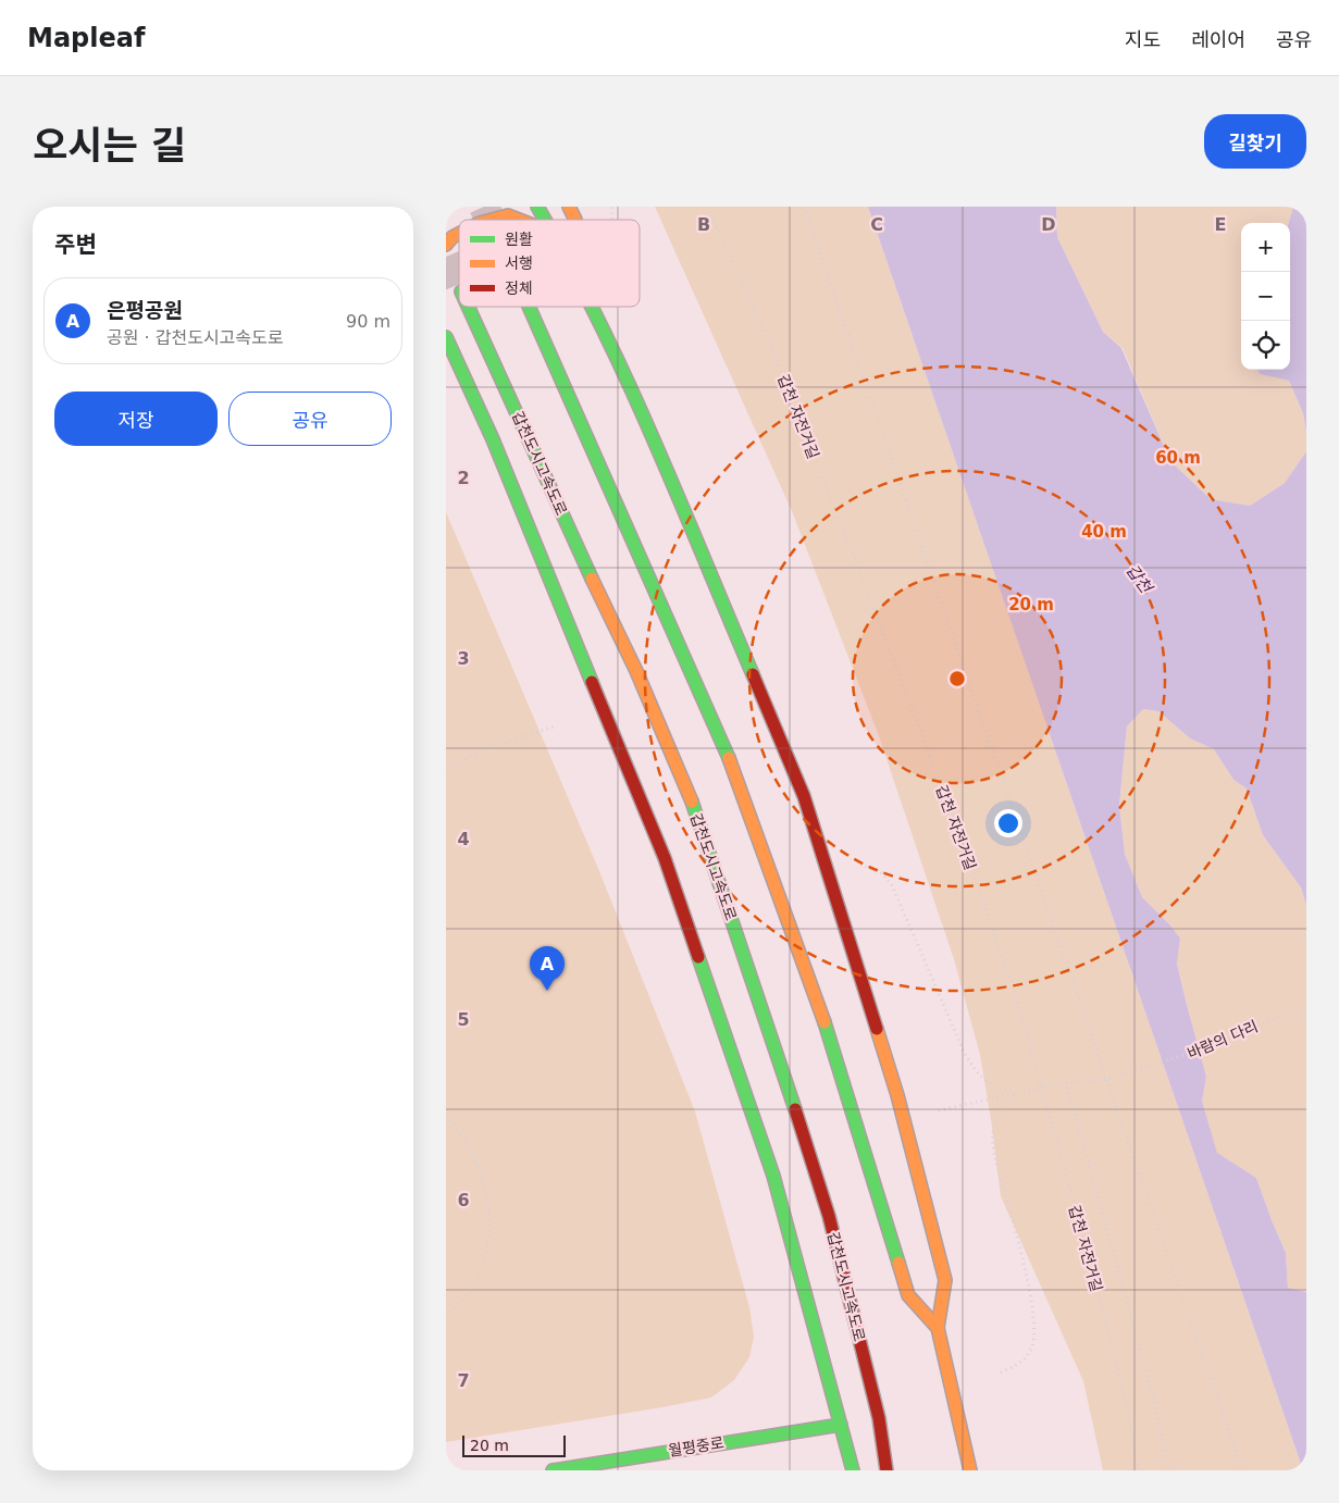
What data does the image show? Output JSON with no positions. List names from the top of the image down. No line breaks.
{"streets":{"street":["갑천도시고속도로","월평중로"],"path":["갑천 자전거길","바람의 다리"]},"crossings":[["갑천 자전거길","바람의 다리"]],"water":["갑천"],"legend":["원활","서행","정체"],"scale_bar":"20 m","page":{"header":"Mapleaf","nav":["지도","레이어","공유"],"title":"오시는 길","buttons":["길찾기",["저장","공유"]],"heading":"주변","map_buttons":["+","−"],"list":[{"mark":"A","name":"은평공원","note":"공원 · 갑천도시고속도로","value":"90 m"}],"pins":"A","scale":"20 m"},"grid":{"columns":["B","C","D","E"],"rows":["2","3","4","5","6","7"]},"rings":["60 m","40 m","20 m"]}
